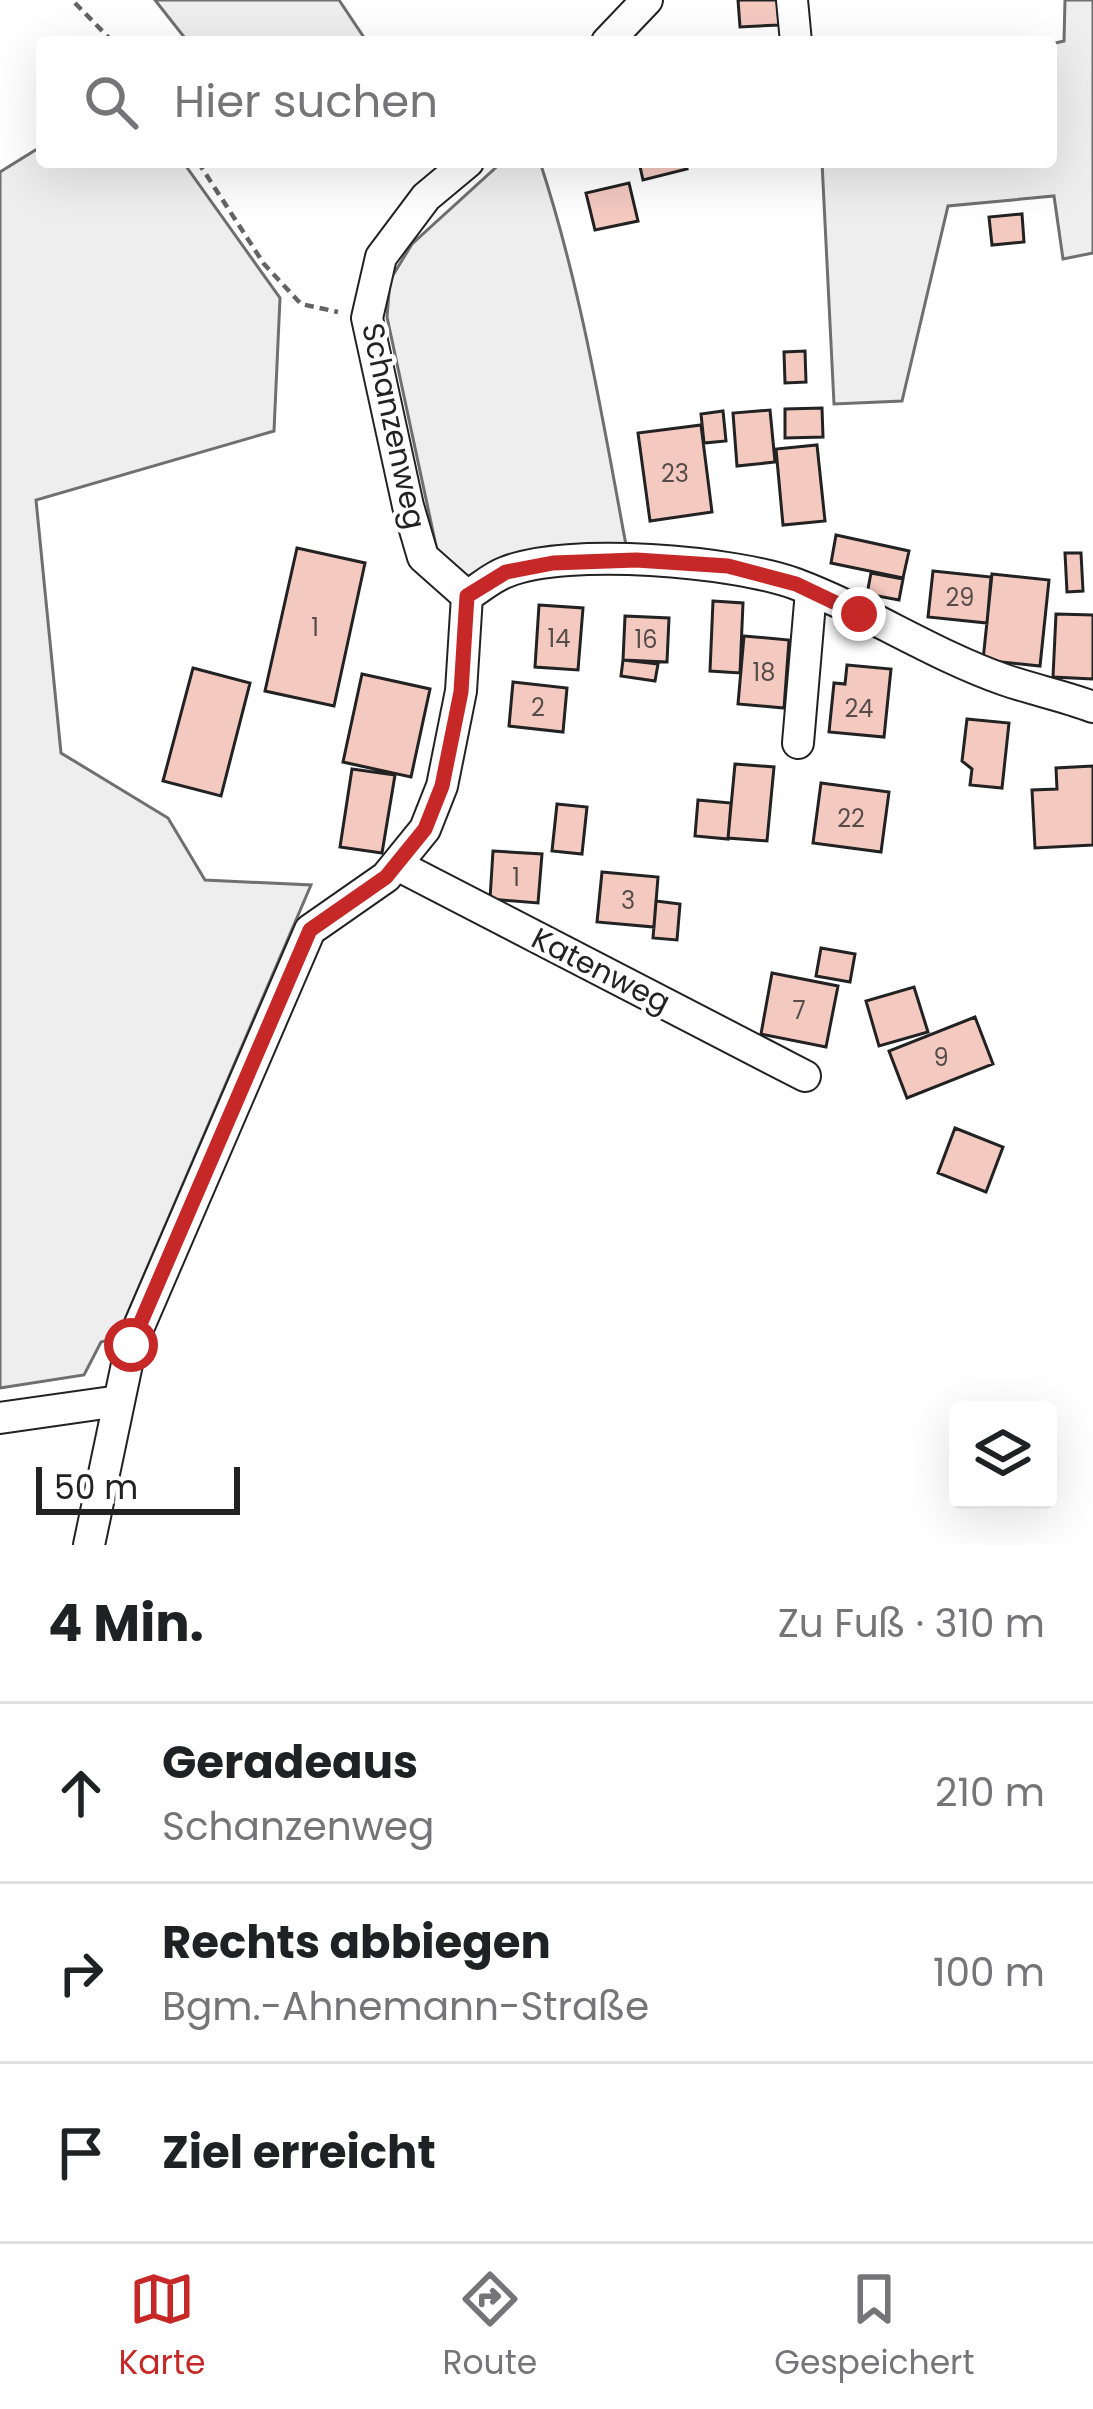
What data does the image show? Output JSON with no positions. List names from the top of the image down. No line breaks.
{"streets":{"street":["Schanzenweg","Katenweg"]},"house_numbers":["23","29","1","14","16","18","2","24","22","1","3","7","9"],"scale_bar":"50 m","page":{"search":"Hier suchen","scale":"50 m","heading":["4 Min.","Zu Fuß · 310 m"],"list":[["Geradeaus","Schanzenweg","210 m"],["Rechts abbiegen","Bgm.-Ahnemann-Straße","100 m"],"Ziel erreicht"],"nav":["Karte","Route","Gespeichert"]}}
